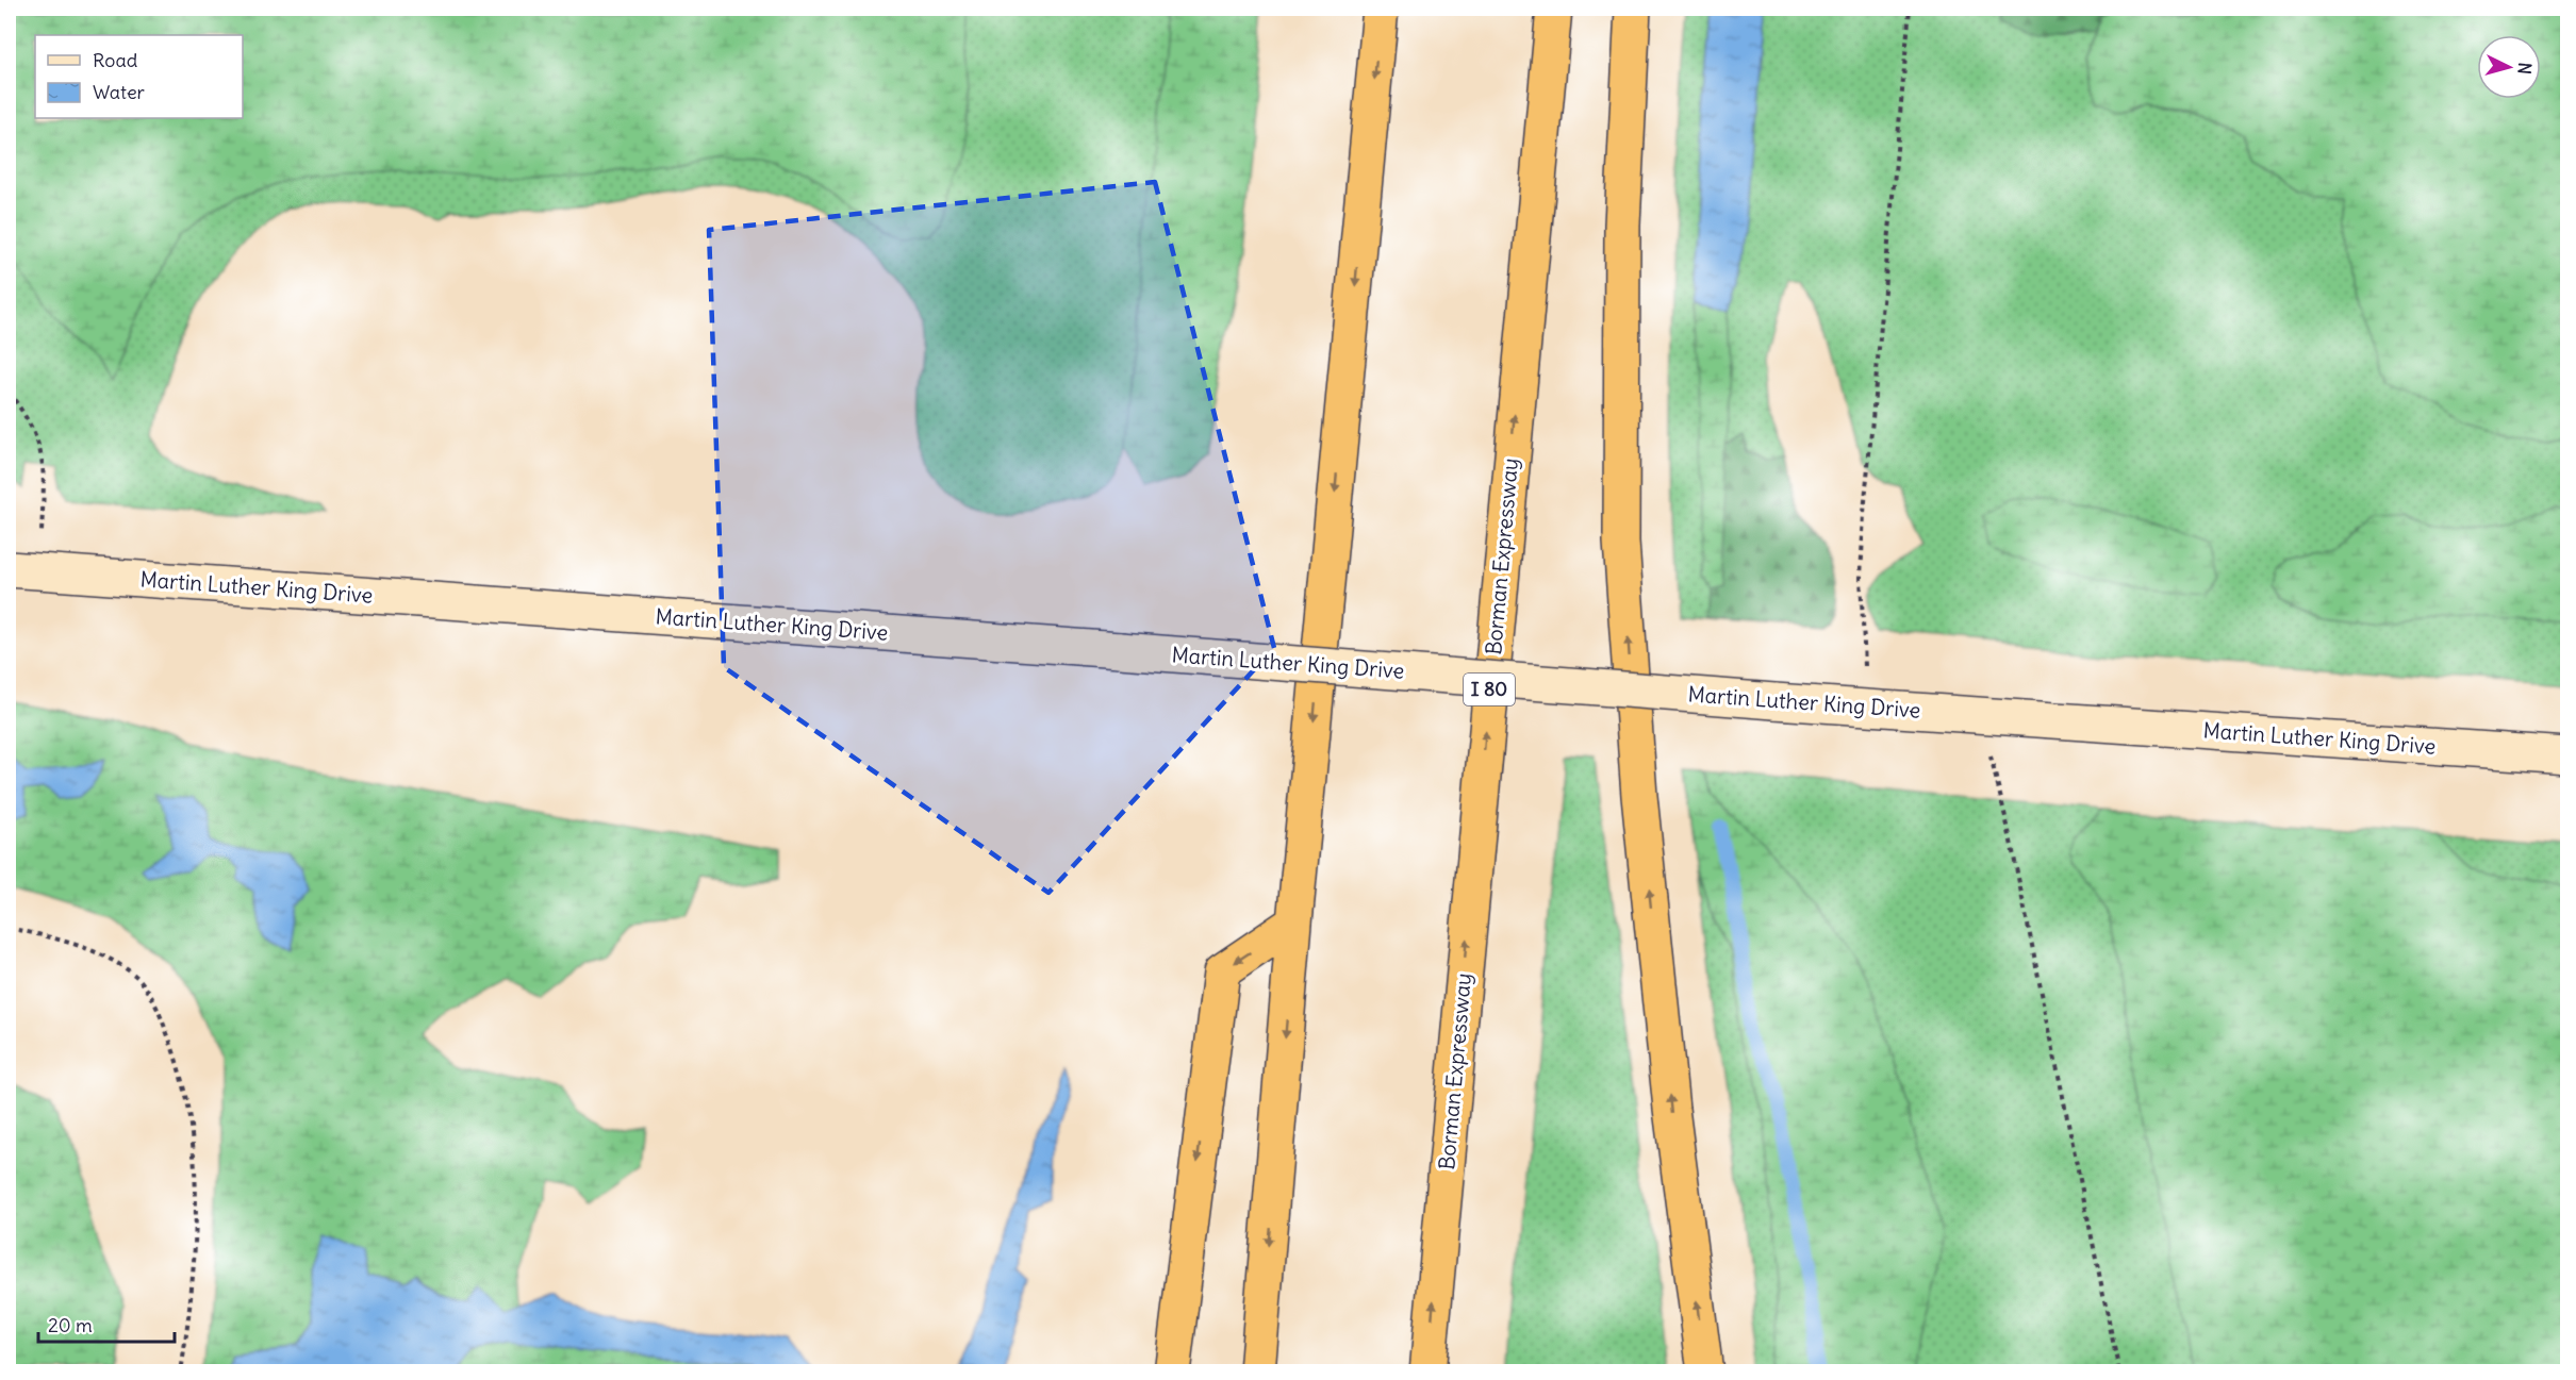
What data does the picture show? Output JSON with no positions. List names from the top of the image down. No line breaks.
{"streets":{"highway":["Borman Expressway","I 80"],"main road":["Martin Luther King Drive"]},"legend":["Road","Water"],"scale_bar":"20 m","north":"right"}
